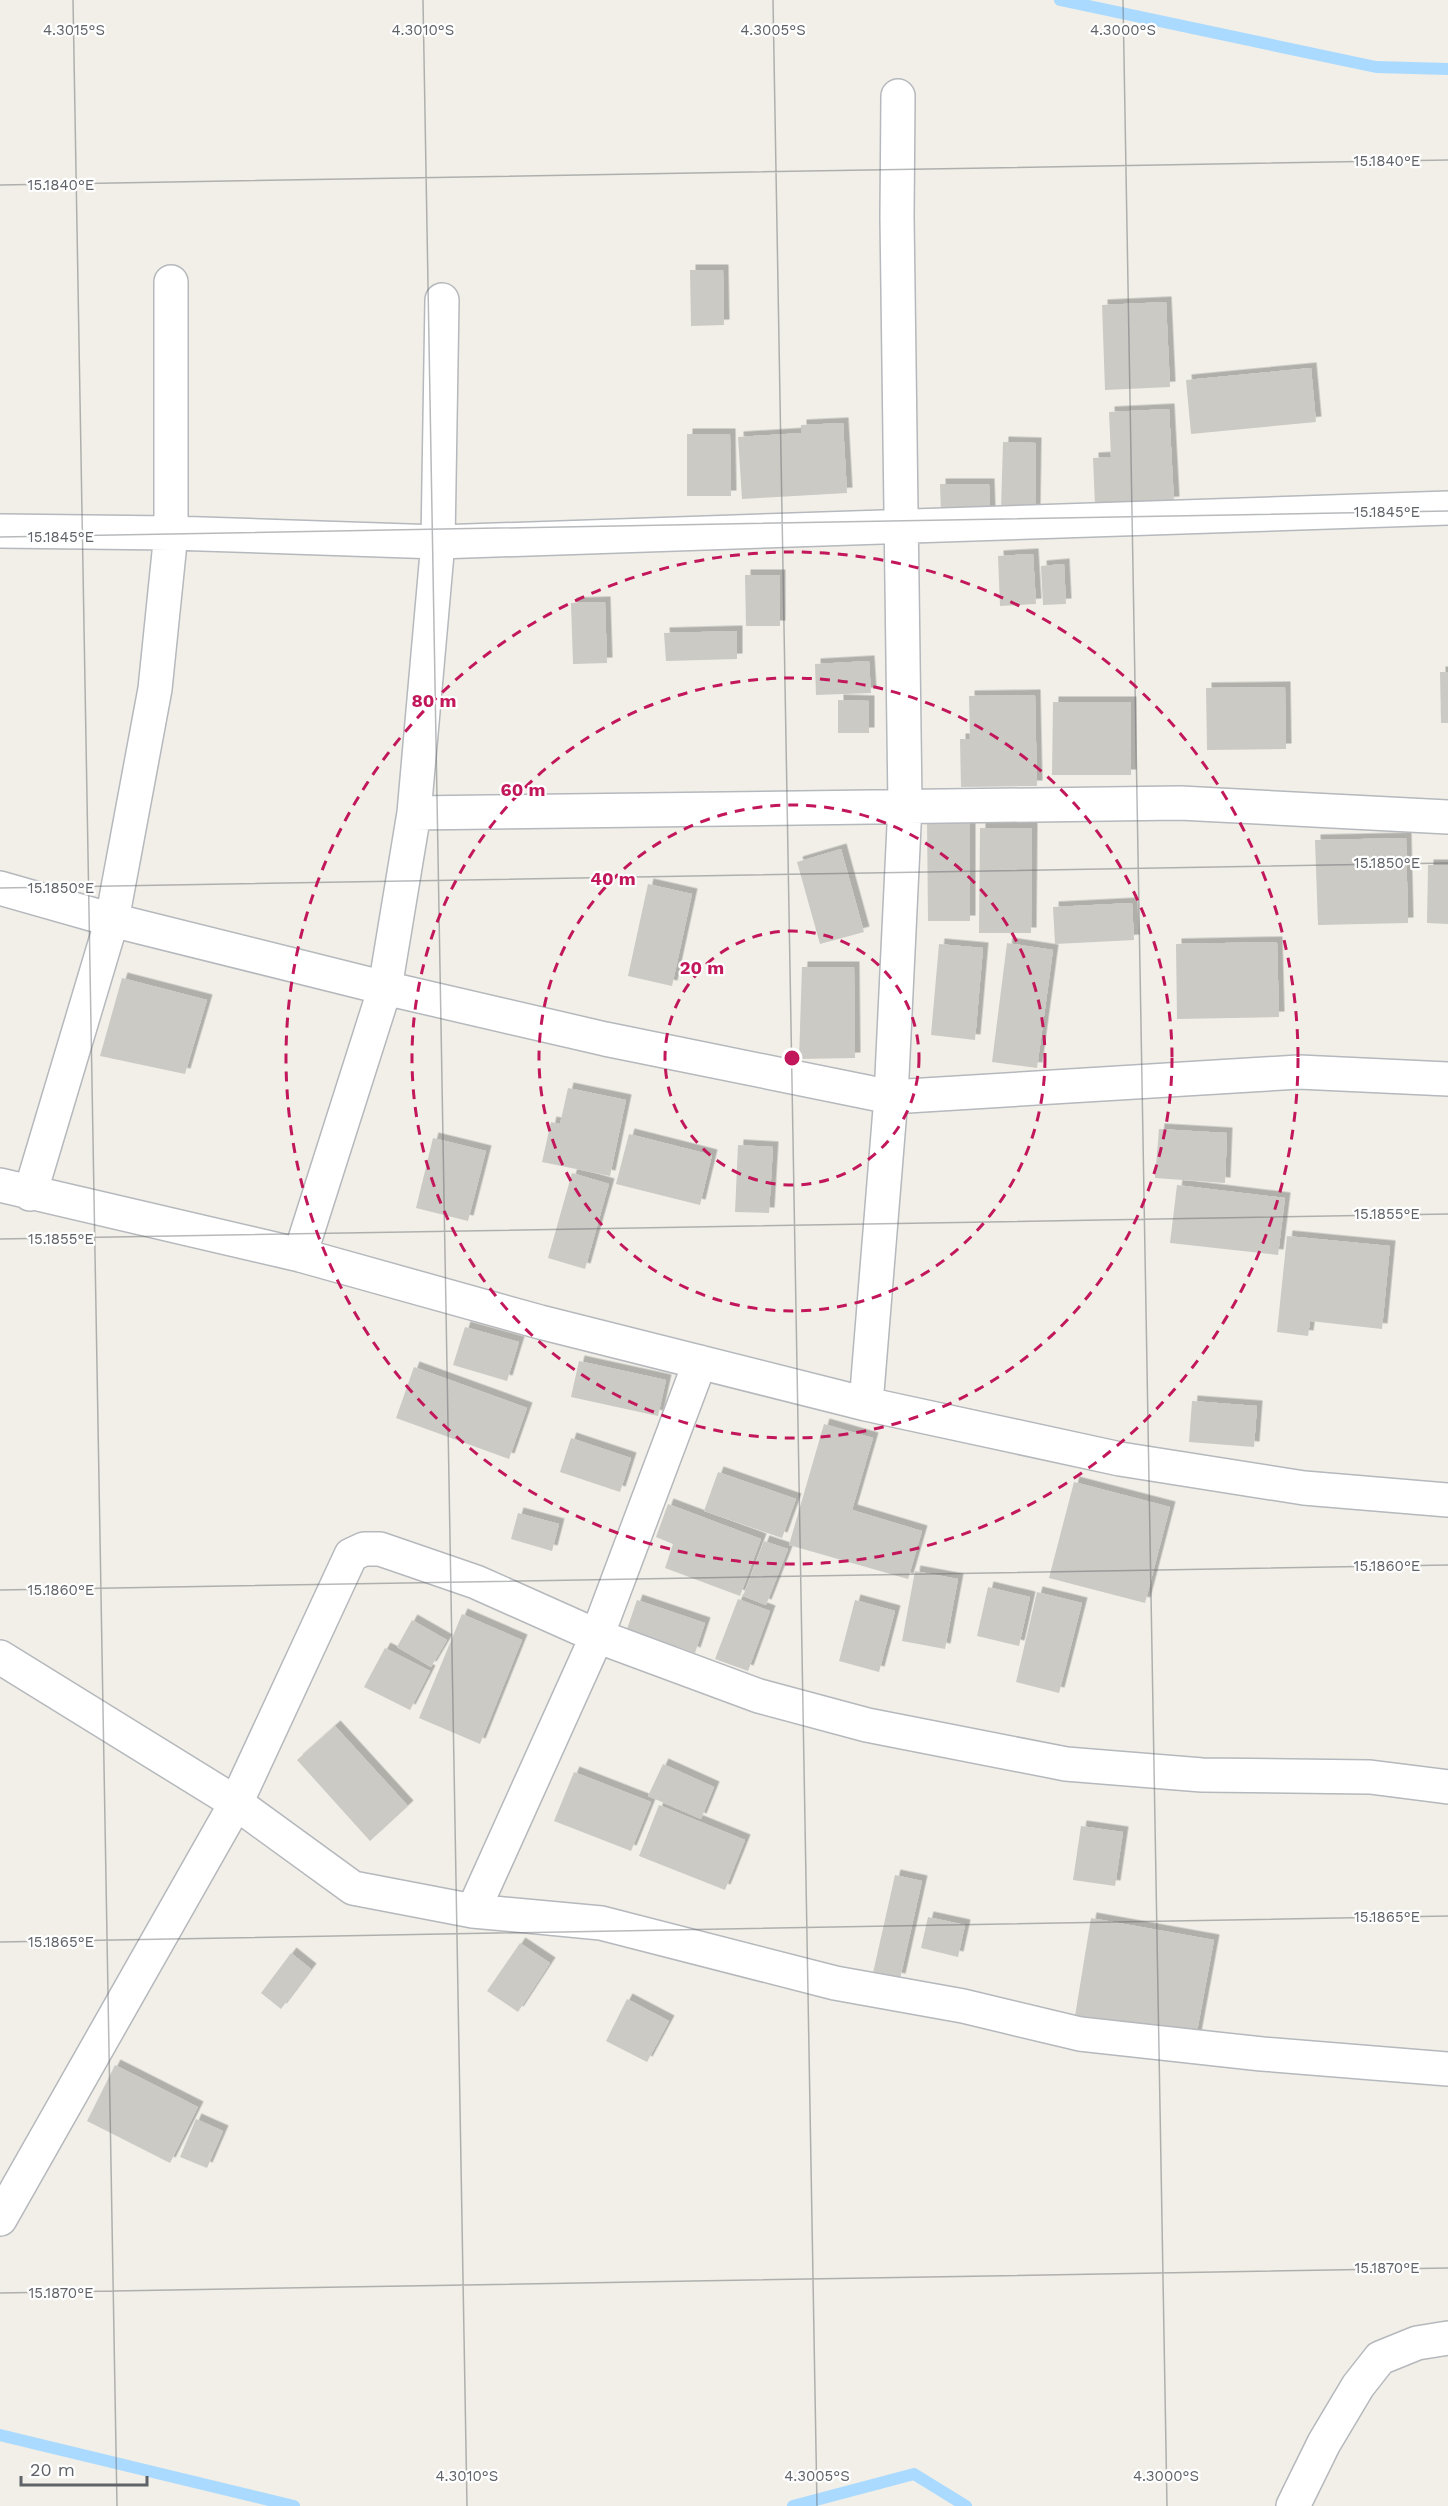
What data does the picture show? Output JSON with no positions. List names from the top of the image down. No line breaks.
{"scale_bar":"20 m","coordinates":["4.3015°S","4.3010°S","4.3005°S","4.3000°S","15.1840°E","15.1845°E","15.1850°E","15.1855°E","15.1860°E","15.1865°E","15.1870°E"],"rings":["80 m","60 m","40 m","20 m"]}
